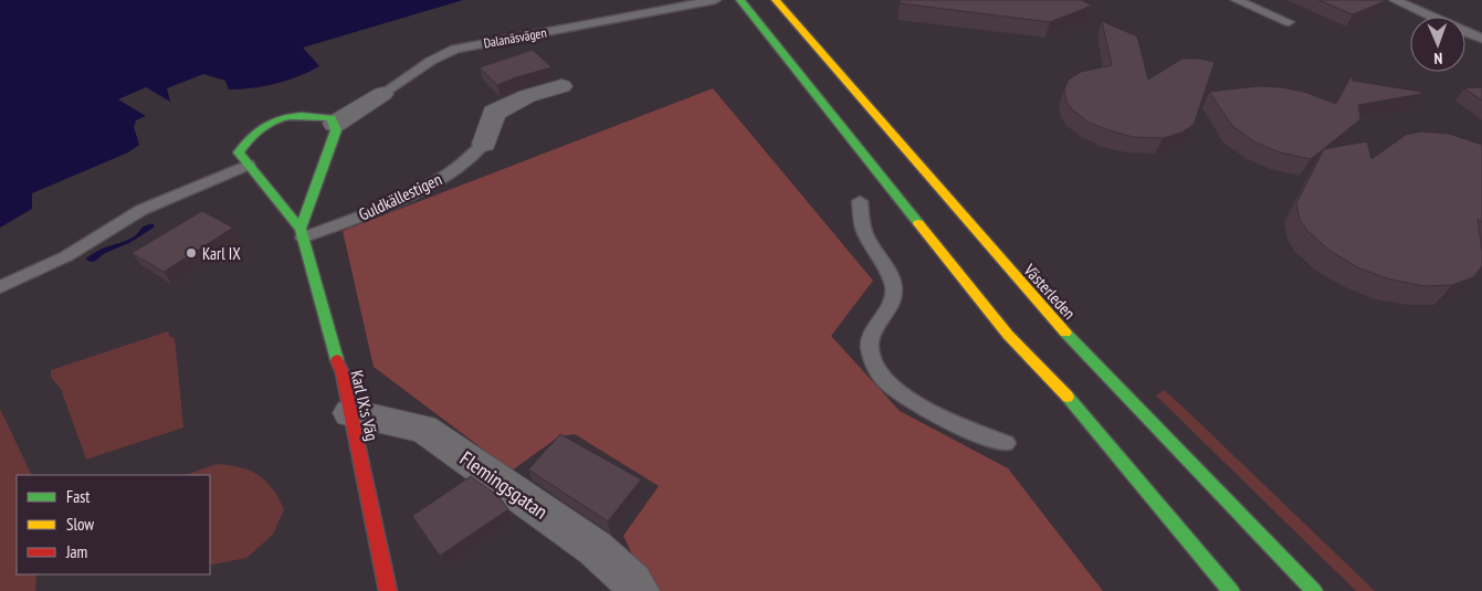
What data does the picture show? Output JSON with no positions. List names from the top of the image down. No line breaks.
{"streets":{"main road":["Västerleden","Karl IX:s Väg"],"street":["Dalanäsvägen","Guldkällestigen","Flemingsgatan"]},"crossings":[["Dalanäsvägen","Karl IX:s Väg"],["Guldkällestigen","Karl IX:s Väg"],["Karl IX:s Väg","Flemingsgatan"]],"places":["Karl IX"],"legend":["Fast","Slow","Jam"],"north":"bottom"}
